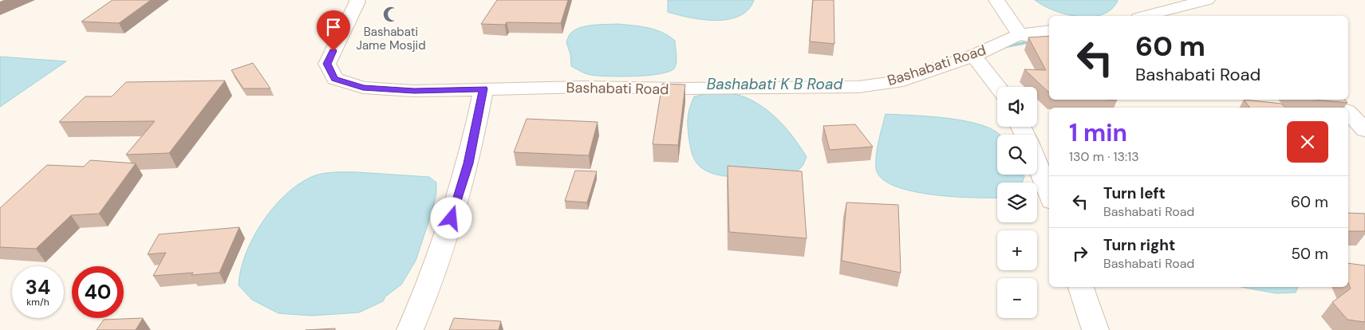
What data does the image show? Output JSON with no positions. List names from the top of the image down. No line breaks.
{"streets":{"street":["Bashabati Road"]},"water":["Bashabati K B Road"],"places":{"mosque":["Bashabati Jame Mosjid"]},"page":{"turn":["60 m","Bashabati Road"],"map_buttons":["+","−"],"heading":["1 min","130 m · 13:13"],"list":[{"name":"Turn left","note":"Bashabati Road","value":"60 m"},{"name":"Turn right","note":"Bashabati Road","value":"50 m"}],"speed":"34 km/h","limit":"40"}}
